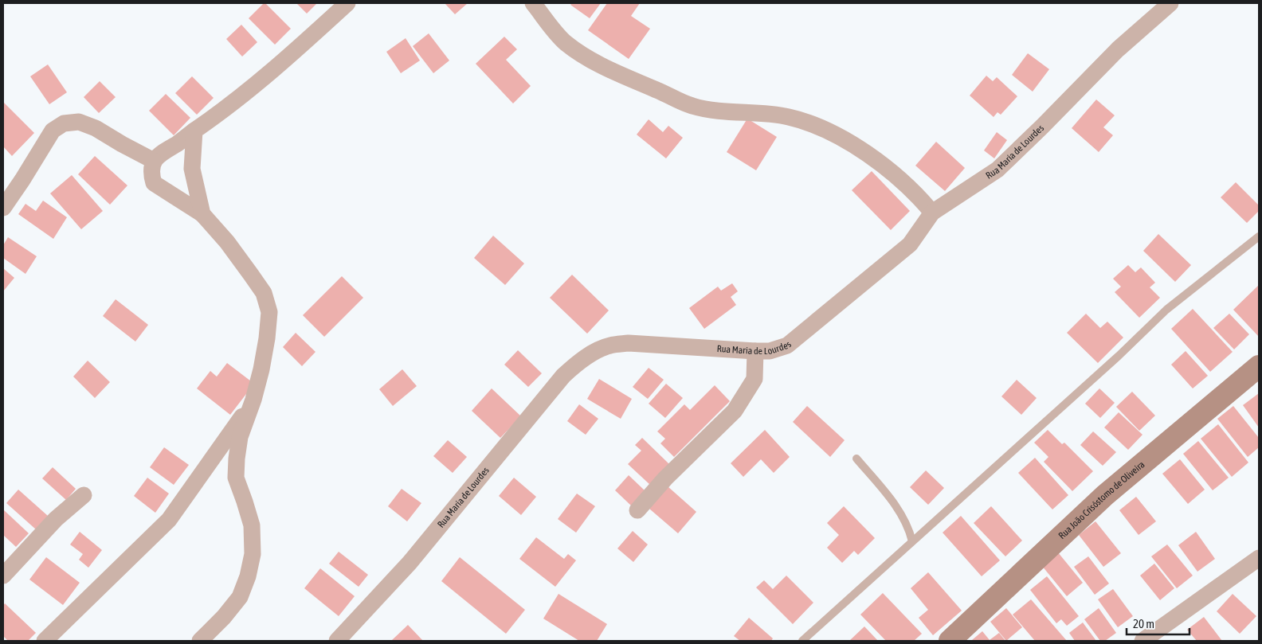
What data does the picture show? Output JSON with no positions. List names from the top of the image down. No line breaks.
{"streets":{"street":["Rua Maria de Lourdes","Rua João Crisóstomo de Oliveira"]},"scale_bar":"20 m"}
